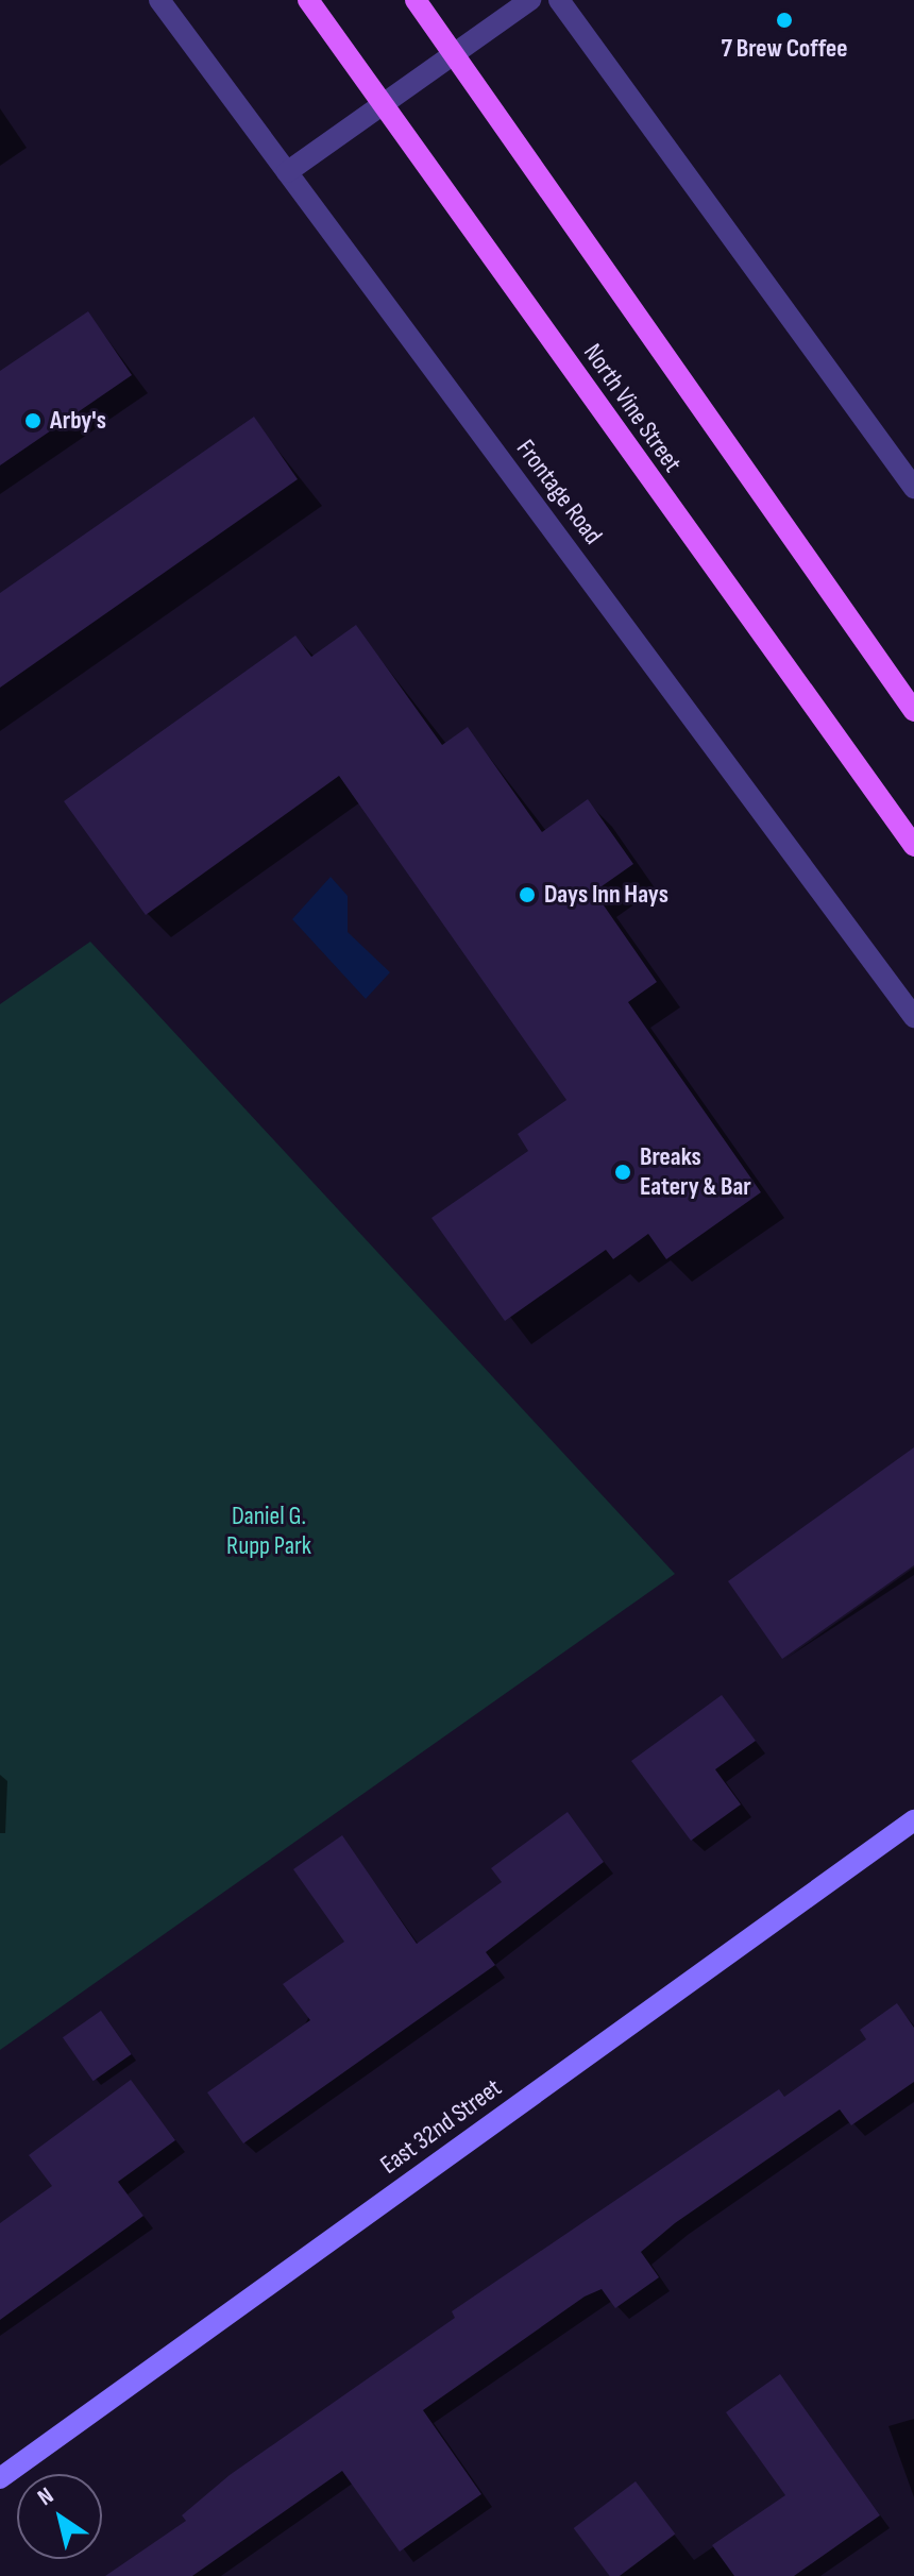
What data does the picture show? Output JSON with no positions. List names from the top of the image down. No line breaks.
{"streets":{"main road":["North Vine Street"],"street":["Frontage Road","East 32nd Street"]},"parks":["Daniel G. Rupp Park"],"places":["7 Brew Coffee","Arby's","Days Inn Hays","Breaks Eatery & Bar"],"north":"top left"}
